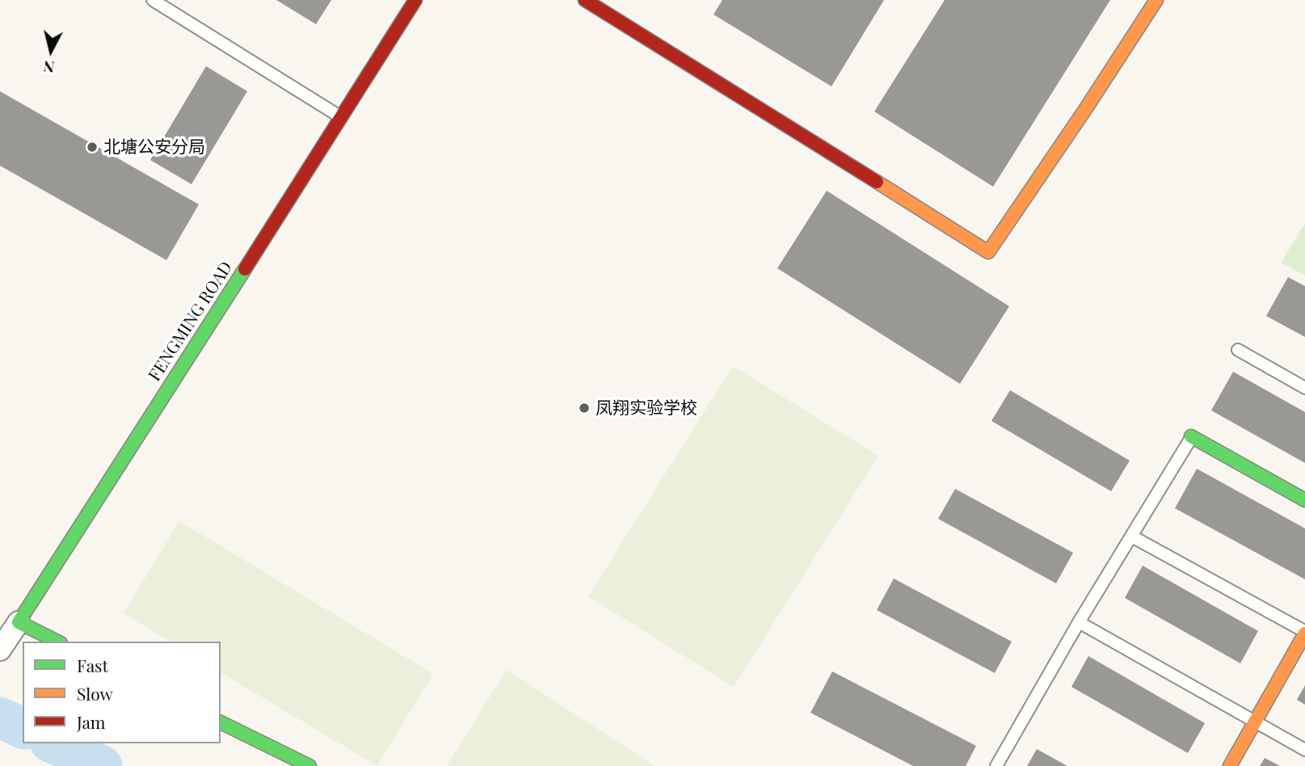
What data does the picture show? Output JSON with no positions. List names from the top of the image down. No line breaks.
{"streets":{"street":["FENGMING ROAD"]},"places":["北塘公安分局","凤翔实验学校"],"legend":["Fast","Slow","Jam"],"north":"bottom"}
